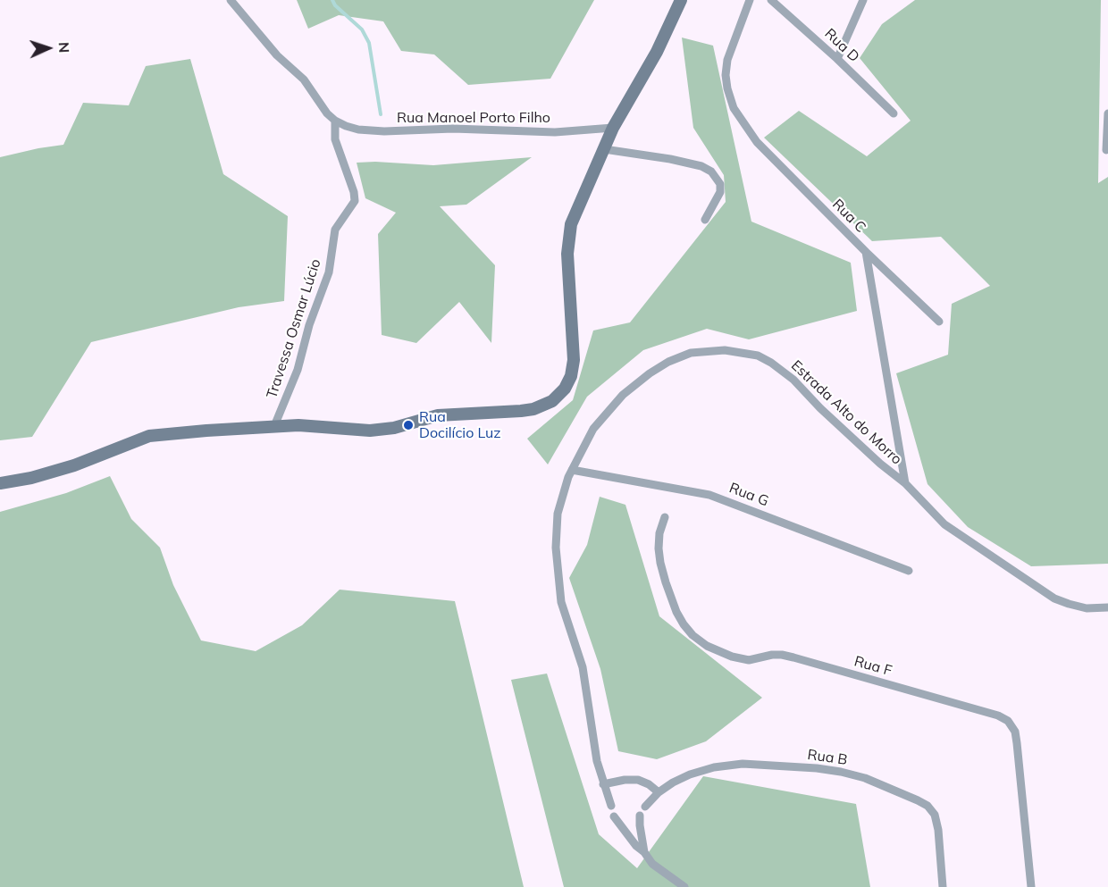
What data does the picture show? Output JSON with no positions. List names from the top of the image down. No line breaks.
{"streets":{"street":["Rua D","Rua Manoel Porto Filho","Rua C","Travessa Osmar Lúcio","Estrada Alto do Morro","Rua G","Rua F","Rua B"]},"crossings":[["Rua Manoel Porto Filho","Travessa Osmar Lúcio"],["Rua C","Estrada Alto do Morro"],["Estrada Alto do Morro","Rua G"]],"places":["Rua Docilício Luz"],"north":"right"}
